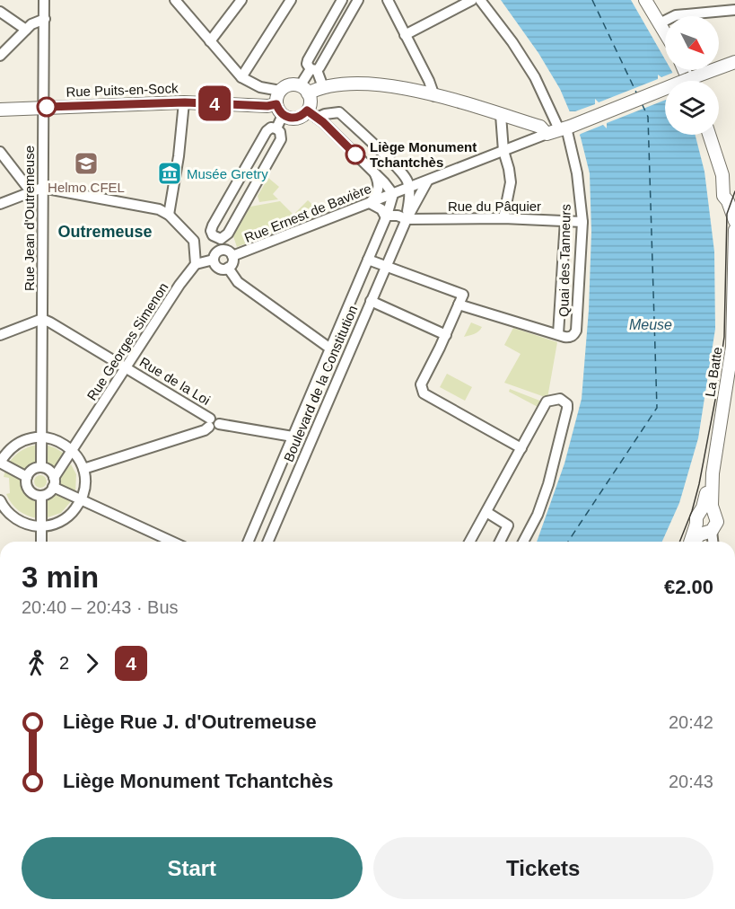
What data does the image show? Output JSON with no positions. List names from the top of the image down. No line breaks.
{"streets":{"main road":["Rue Puits-en-Sock","La Batte"],"street":["Rue du Pâquier","Rue Ernest de Bavière","Rue Jean d'Outremeuse","Quai des Tanneurs","Rue Georges Simenon","Rue de la Loi","Boulevard de la Constitution"]},"crossings":[["Rue Puits-en-Sock","Rue Jean d'Outremeuse"],["Rue du Pâquier","Quai des Tanneurs"],["Rue du Pâquier","Boulevard de la Constitution"],["Rue Ernest de Bavière","Boulevard de la Constitution"],["Rue Jean d'Outremeuse","Rue Georges Simenon"],["Rue Jean d'Outremeuse","Rue de la Loi"],["Rue Georges Simenon","Rue de la Loi"],["Rue de la Loi","Boulevard de la Constitution"]],"districts":["Outremeuse"],"water":["Meuse"],"places":{"other":["Liège Monument Tchantchès"],"school or university":["Helmo CFEL"],"museum":["Musée Gretry"]},"lines":["bus line 4"],"north":"bottom right","page":{"on_map":"4","heading":["3 min","20:40 – 20:43 · Bus","€2.00"],"legs":["2","4"],"list":[{"name":"Liège Rue J. d'Outremeuse","value":"20:42"},{"name":"Liège Monument Tchantchès","value":"20:43"}],"buttons":["Start","Tickets"]}}
